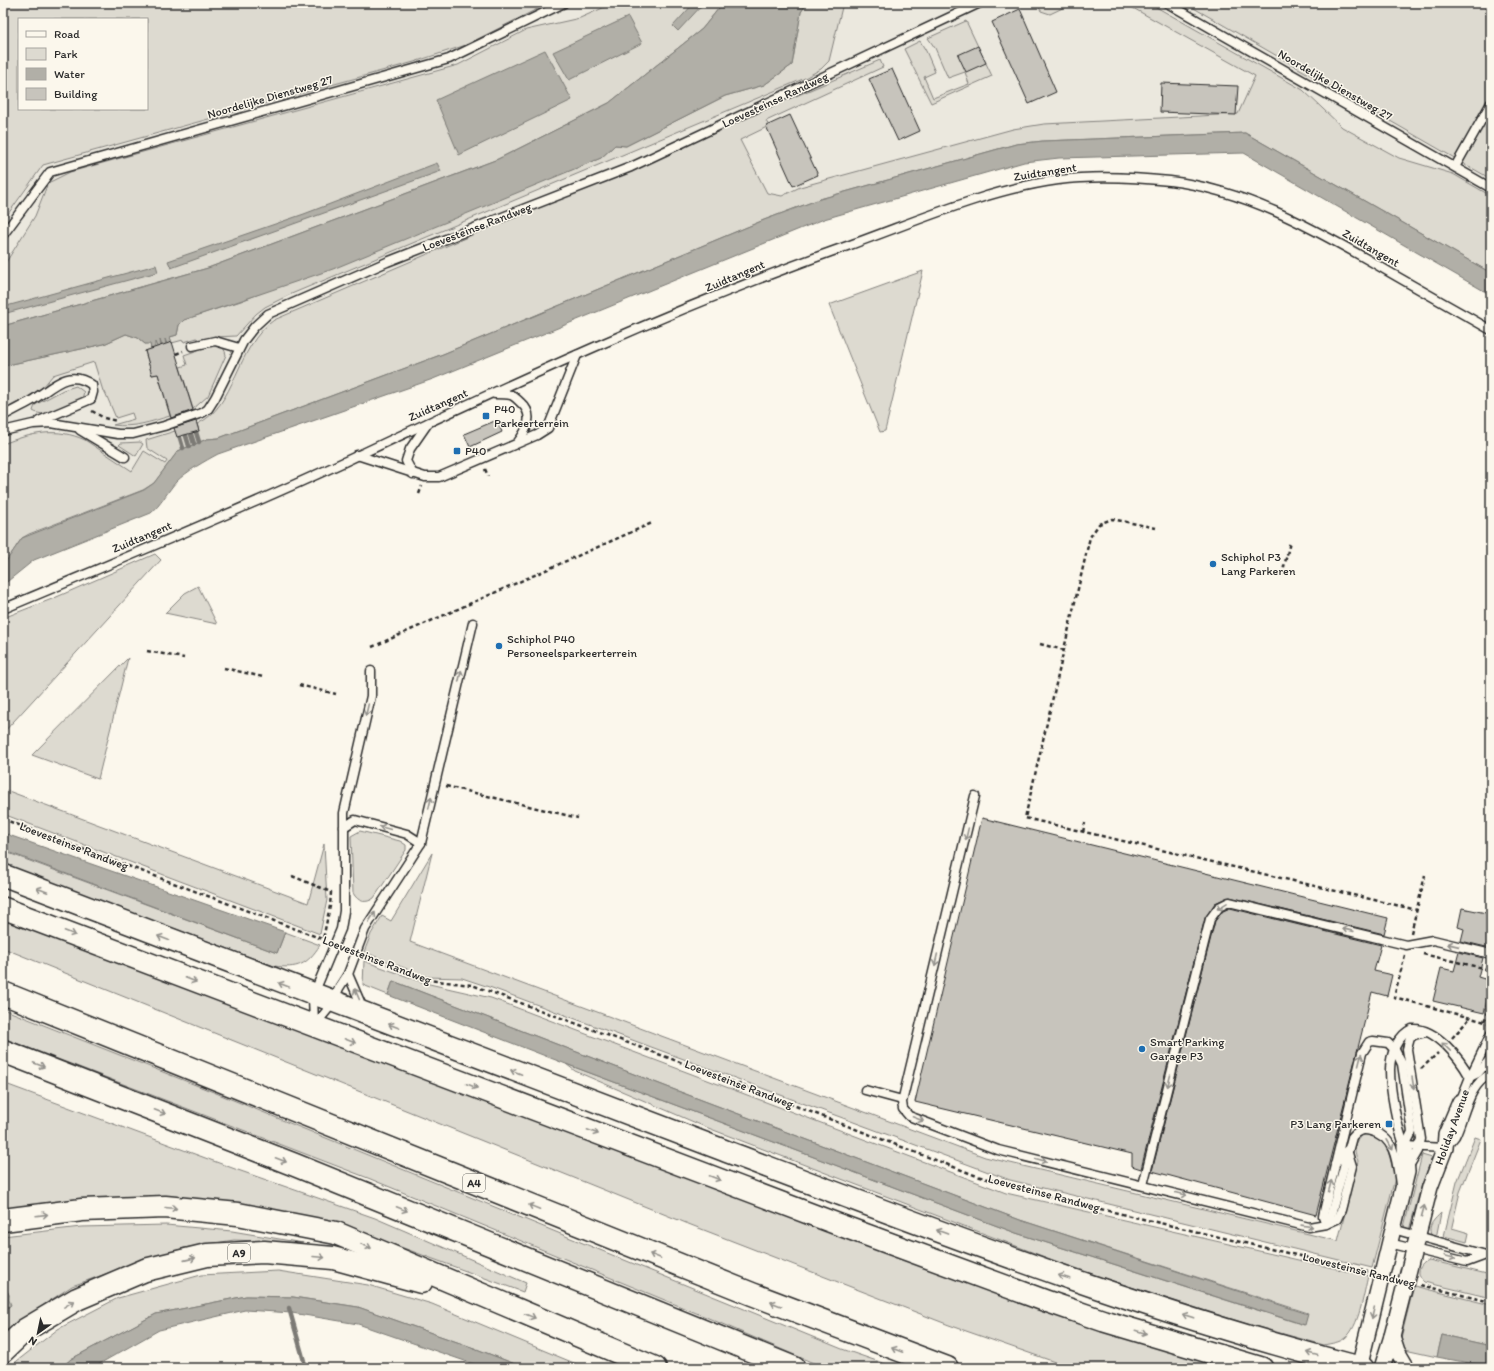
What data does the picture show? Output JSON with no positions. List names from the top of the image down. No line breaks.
{"streets":{"highway":["A4","A9"],"street":["Holiday Avenue"],"lane":["Noordelijke Dienstweg 27","Loevesteinse Randweg","Zuidtangent"]},"crossings":[["Loevesteinse Randweg","Holiday Avenue"]],"places":{"transit":["P40 Parkeerterrein","P40","P3 Lang Parkeren"],"other":["Schiphol P3 Lang Parkeren","Schiphol P40 Personeelsparkeerterrein","Smart Parking Garage P3"]},"legend":["Road","Park","Water","Building"],"north":"bottom left"}
